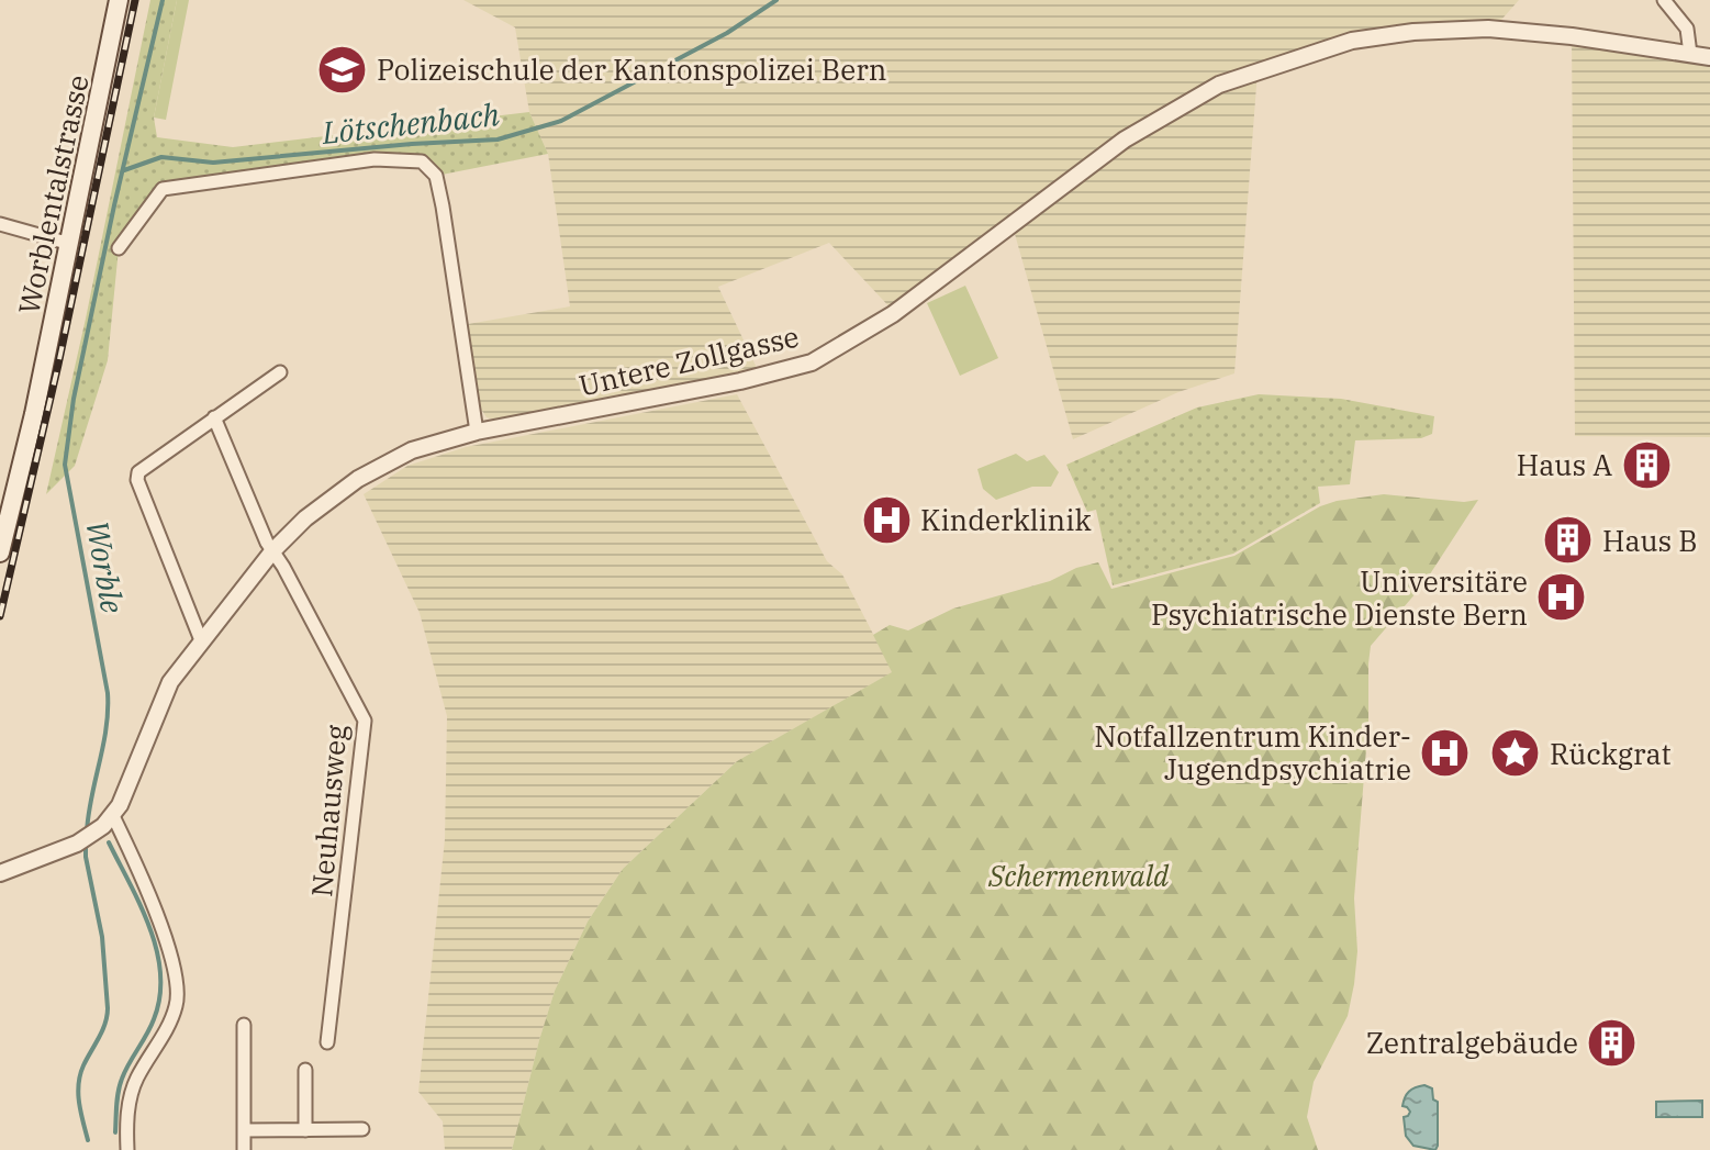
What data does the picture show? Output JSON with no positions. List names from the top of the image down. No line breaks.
{"streets":{"main road":["Worblentalstrasse"],"street":["Untere Zollgasse","Neuhausweg"]},"crossings":[["Untere Zollgasse","Neuhausweg"]],"water":["Lötschenbach","Worble"],"parks":["Schermenwald"],"places":{"school or university":["Polizeischule der Kantonspolizei Bern"],"building":["Haus A","Haus B","Zentralgebäude"],"hospital":["Kinderklinik","Universitäre Psychiatrische Dienste Bern","Notfallzentrum Kinder- Jugendpsychiatrie"],"place":["Rückgrat"]}}
